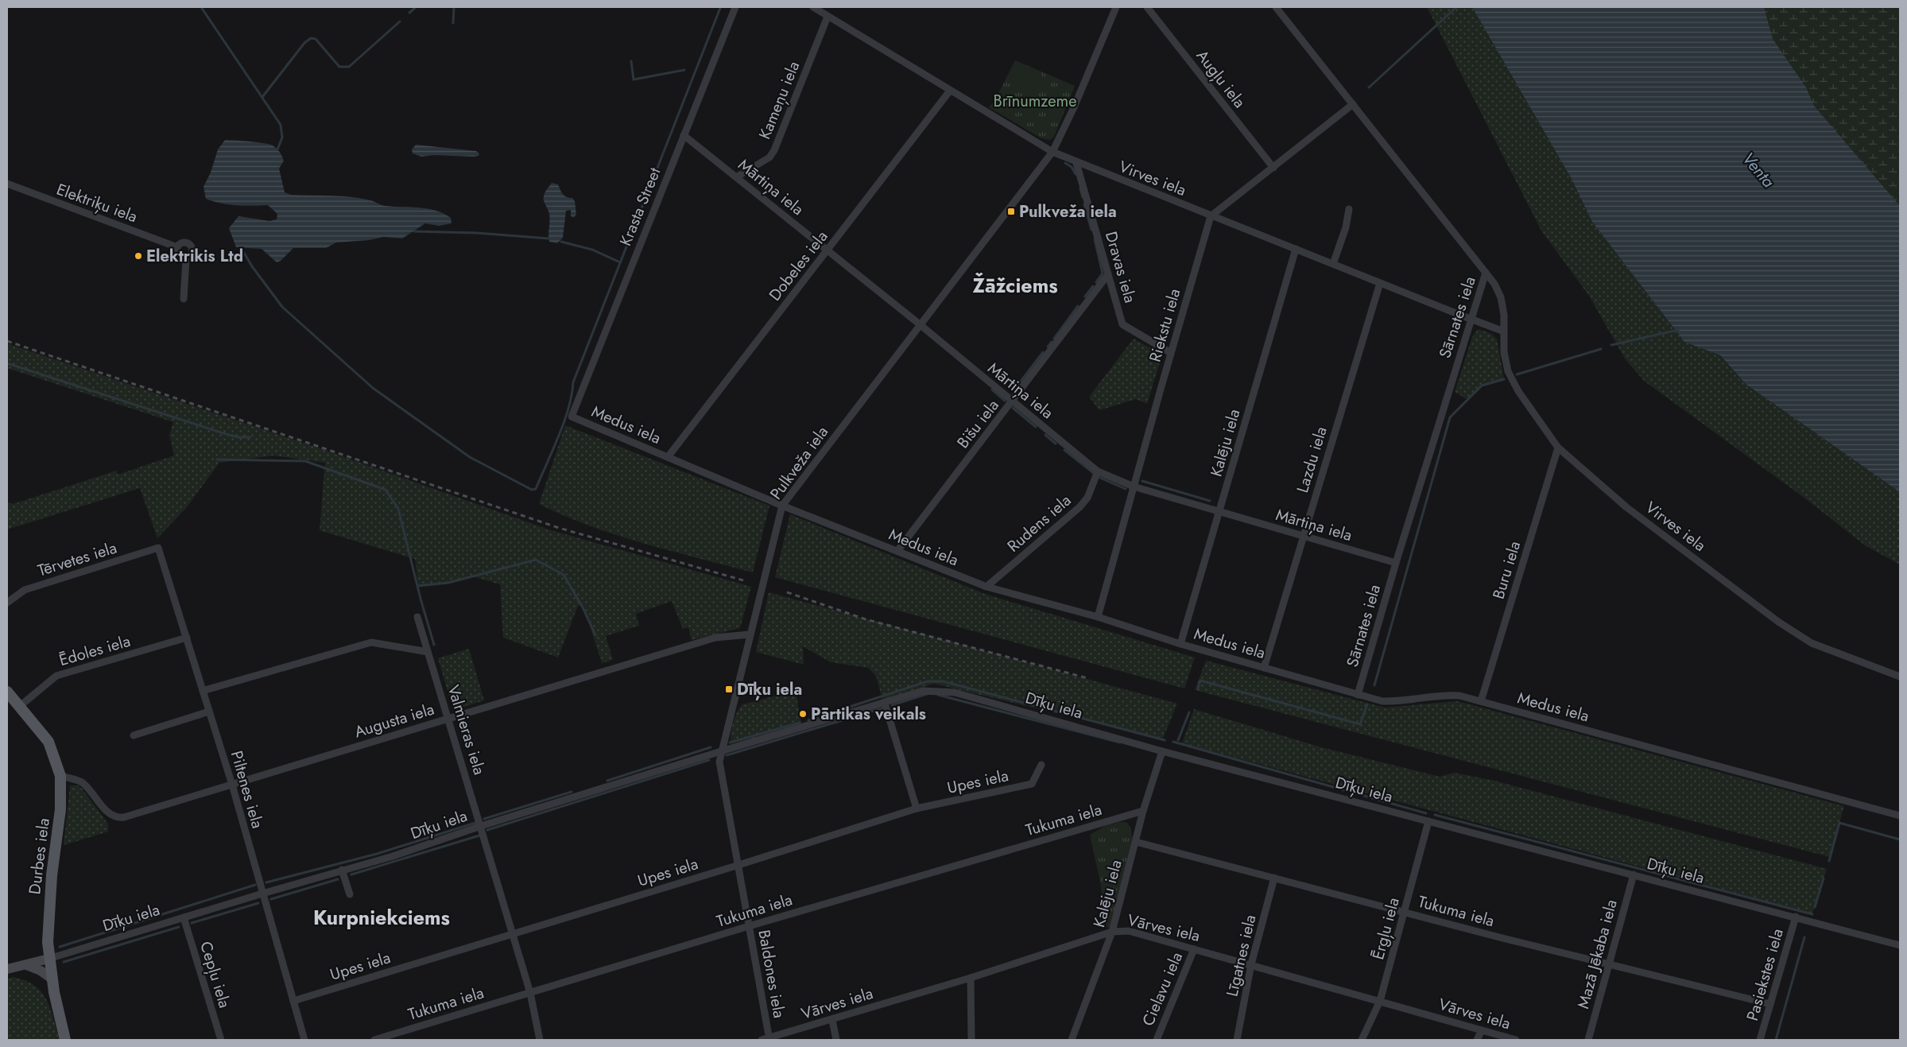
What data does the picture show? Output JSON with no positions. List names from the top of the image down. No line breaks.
{"streets":{"main road":["Dīķu iela","Durbes iela"],"street":["Augļu iela","Kameņu iela","Virves iela","Mārtiņa iela","Elektriķu iela","Krasta Street","Dobeles iela","Dravas iela","Sārnates iela","Riekstu iela","Bišu iela","Medus iela","Kalēju iela","Lazdu iela","Pulkveža iela","Rudens iela","Tērvetes iela","Buru iela","Ēdoles iela","Augusta iela","Valmieras iela","Upes iela","Piltenes iela","Tukuma iela","Vārves iela","Ērgļu iela","Mazā Jēkaba iela","Līgatnes iela","Baldones iela","Cepļu iela","Pasiekstes iela","Cielavu iela"]},"crossings":[["Kameņu iela","Virves iela"],["Kameņu iela","Mārtiņa iela"],["Virves iela","Dobeles iela"],["Virves iela","Dravas iela"],["Virves iela","Sārnates iela"],["Virves iela","Riekstu iela"],["Virves iela","Kalēju iela"],["Virves iela","Lazdu iela"],["Virves iela","Pulkveža iela"],["Virves iela","Buru iela"],["Mārtiņa iela","Krasta Street"],["Mārtiņa iela","Dobeles iela"],["Mārtiņa iela","Sārnates iela"],["Mārtiņa iela","Riekstu iela"],["Mārtiņa iela","Bišu iela"],["Mārtiņa iela","Kalēju iela"],["Mārtiņa iela","Lazdu iela"],["Mārtiņa iela","Pulkveža iela"],["Mārtiņa iela","Rudens iela"],["Krasta Street","Medus iela"],["Dobeles iela","Medus iela"],["Dravas iela","Riekstu iela"],["Dravas iela","Bišu iela"],["Sārnates iela","Medus iela"],["Riekstu iela","Medus iela"],["Bišu iela","Medus iela"],["Medus iela","Kalēju iela"],["Medus iela","Lazdu iela"],["Medus iela","Pulkveža iela"],["Medus iela","Rudens iela"],["Medus iela","Buru iela"],["Kalēju iela","Dīķu iela"],["Kalēju iela","Tukuma iela"],["Kalēju iela","Vārves iela"],["Pulkveža iela","Dīķu iela"],["Pulkveža iela","Augusta iela"],["Pulkveža iela","Baldones iela"],["Tērvetes iela","Piltenes iela"],["Ēdoles iela","Piltenes iela"],["Ēdoles iela","Durbes iela"],["Dīķu iela","Valmieras iela"],["Dīķu iela","Piltenes iela"],["Dīķu iela","Durbes iela"],["Dīķu iela","Ērgļu iela"],["Dīķu iela","Mazā Jēkaba iela"],["Dīķu iela","Baldones iela"],["Dīķu iela","Cepļu iela"],["Dīķu iela","Pasiekstes iela"],["Augusta iela","Valmieras iela"],["Augusta iela","Piltenes iela"],["Augusta iela","Durbes iela"],["Valmieras iela","Upes iela"],["Valmieras iela","Tukuma iela"],["Upes iela","Piltenes iela"],["Upes iela","Baldones iela"],["Tukuma iela","Ērgļu iela"],["Tukuma iela","Mazā Jēkaba iela"],["Tukuma iela","Līgatnes iela"],["Tukuma iela","Baldones iela"],["Tukuma iela","Pasiekstes iela"],["Vārves iela","Ērgļu iela"],["Vārves iela","Līgatnes iela"],["Vārves iela","Baldones iela"],["Vārves iela","Cielavu iela"]],"districts":["Žāžciems","Kurpniekciems"],"water":["Venta"],"parks":["Brīnumzeme"],"places":{"transit":["Pulkveža iela","Dīķu iela"],"other":["Elektrikis Ltd","Pārtikas veikals"]}}
